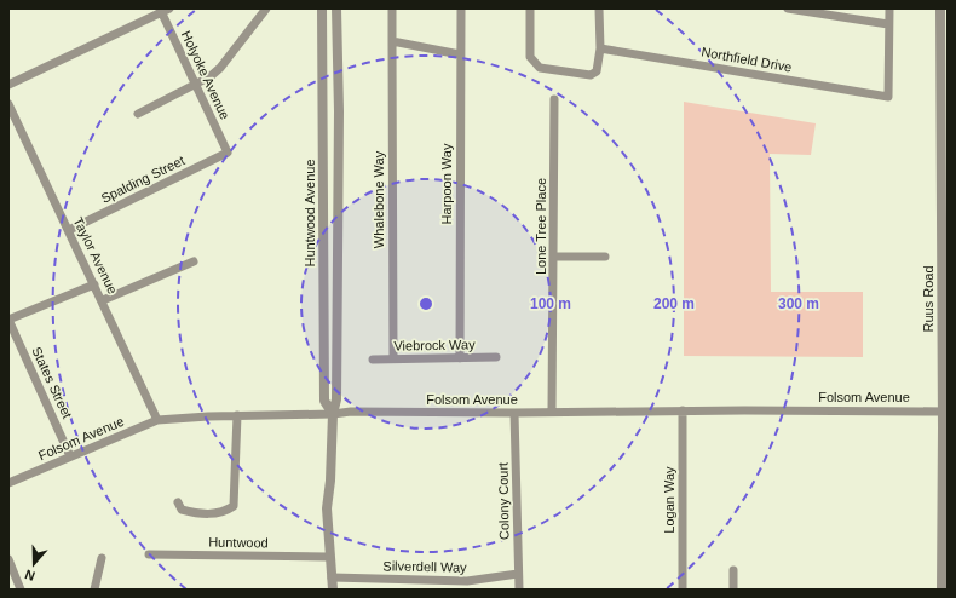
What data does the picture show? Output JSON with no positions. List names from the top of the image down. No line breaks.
{"streets":{"street":["Northfield Drive","Holyoke Avenue","Spalding Street","Harpoon Way","Whalebone Way","Huntwood Avenue","Lone Tree Place","Taylor Avenue","Ruus Road","Viebrock Way","States Street","Folsom Avenue","Logan Way","Colony Court","Huntwood","Silverdell Way"]},"crossings":[["Holyoke Avenue","Spalding Street"],["Spalding Street","Taylor Avenue"],["Harpoon Way","Viebrock Way"],["Whalebone Way","Viebrock Way"],["Huntwood Avenue","Folsom Avenue"],["Huntwood Avenue","Huntwood"],["Huntwood Avenue","Silverdell Way"],["Lone Tree Place","Folsom Avenue"],["Taylor Avenue","Folsom Avenue"],["Ruus Road","Folsom Avenue"],["States Street","Folsom Avenue"],["Folsom Avenue","Logan Way"],["Folsom Avenue","Colony Court"],["Colony Court","Silverdell Way"]],"north":"bottom","rings":["100 m","200 m","300 m"]}
